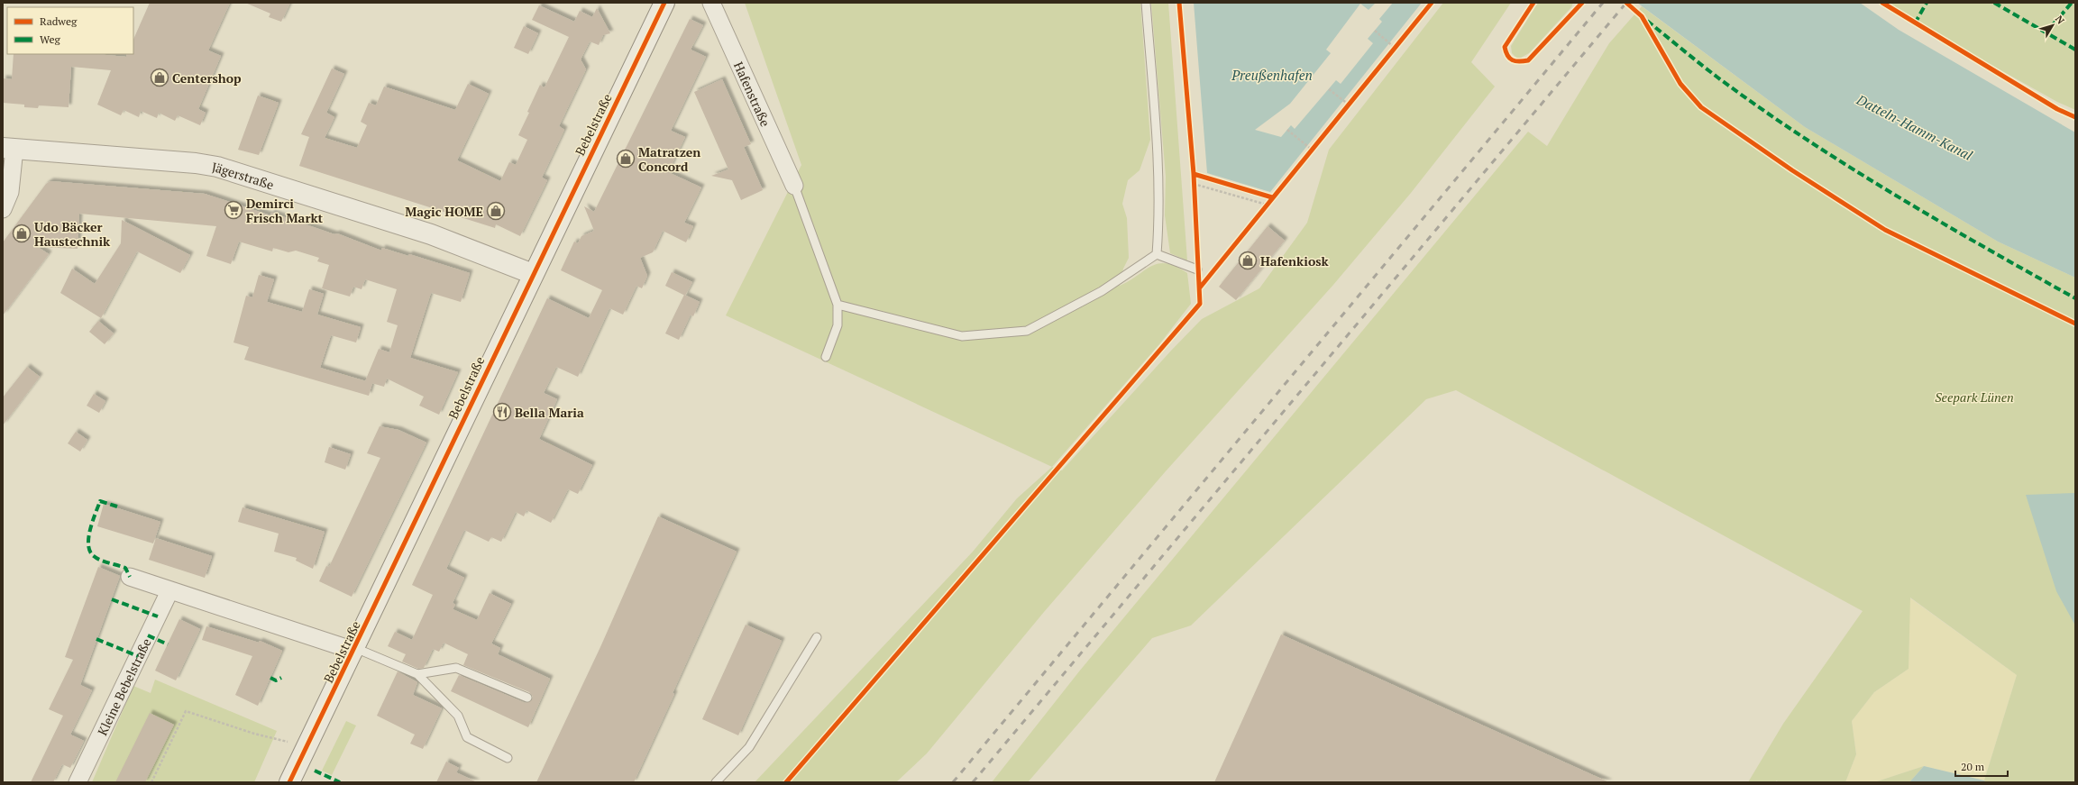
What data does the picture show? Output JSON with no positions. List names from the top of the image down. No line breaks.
{"streets":{"main road":["Bebelstraße","Jägerstraße"],"street":["Hafenstraße","Kleine Bebelstraße"]},"crossings":[["Bebelstraße","Jägerstraße"]],"water":["Preußenhafen","Datteln-Hamm-Kanal"],"parks":["Seepark Lünen"],"places":{"shop":["Centershop","Matratzen Concord","Magic HOME","Udo Bäcker Haustechnik","Hafenkiosk"],"supermarket":["Demirci Frisch Markt"],"restaurant":["Bella Maria"]},"legend":["Radweg","Weg"],"scale_bar":"20 m","north":"top right"}
